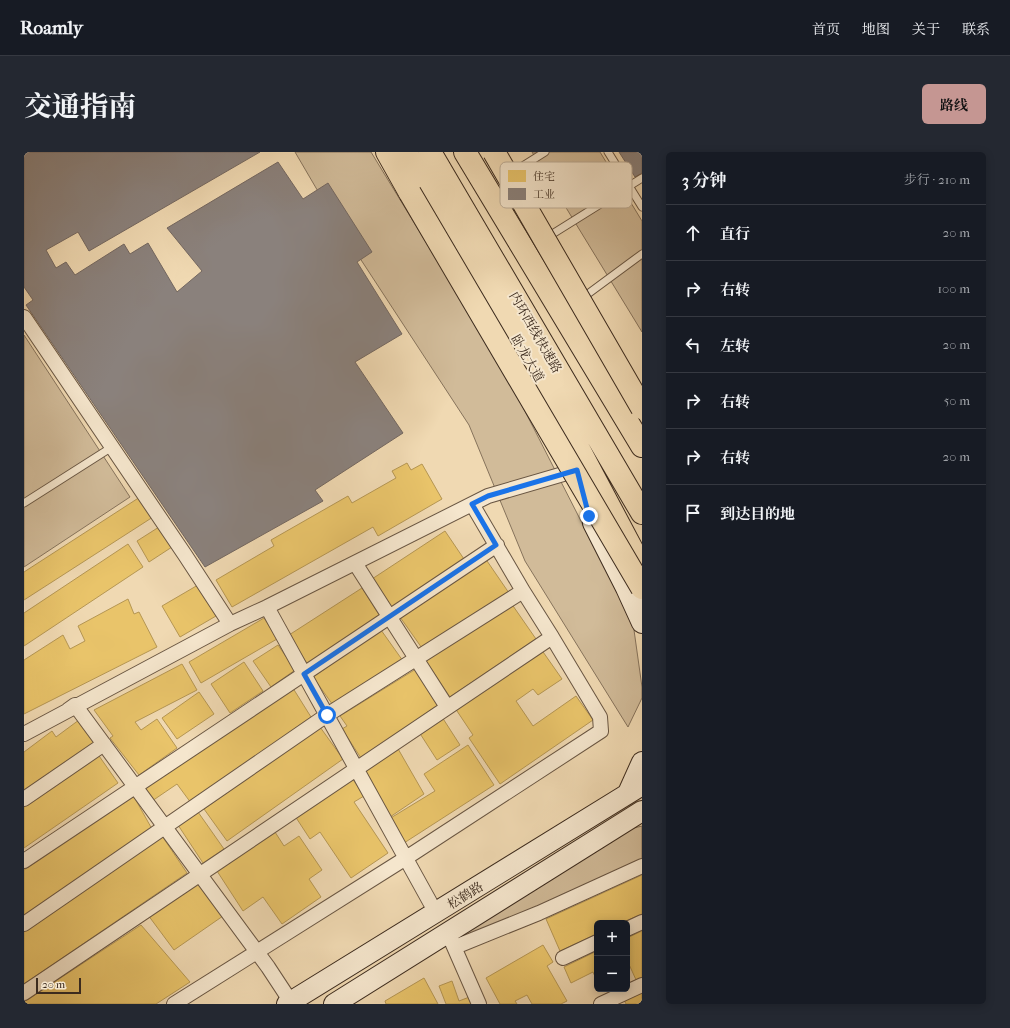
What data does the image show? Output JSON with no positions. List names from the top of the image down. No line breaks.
{"streets":{"highway":["内环西线快速路","卧龙大道"],"main road":["松鹤路"]},"legend":["住宅","工业"],"scale_bar":"20 m","page":{"header":"Roamly","nav":["首页","地图","关于","联系"],"title":"交通指南","buttons":"路线","heading":["3 分钟","步行 · 210 m"],"list":[["直行","20 m"],["右转","100 m"],["左转","20 m"],["右转","50 m"],["右转","20 m"],"到达目的地"],"map_buttons":["+","−"],"scale":"20 m"}}
